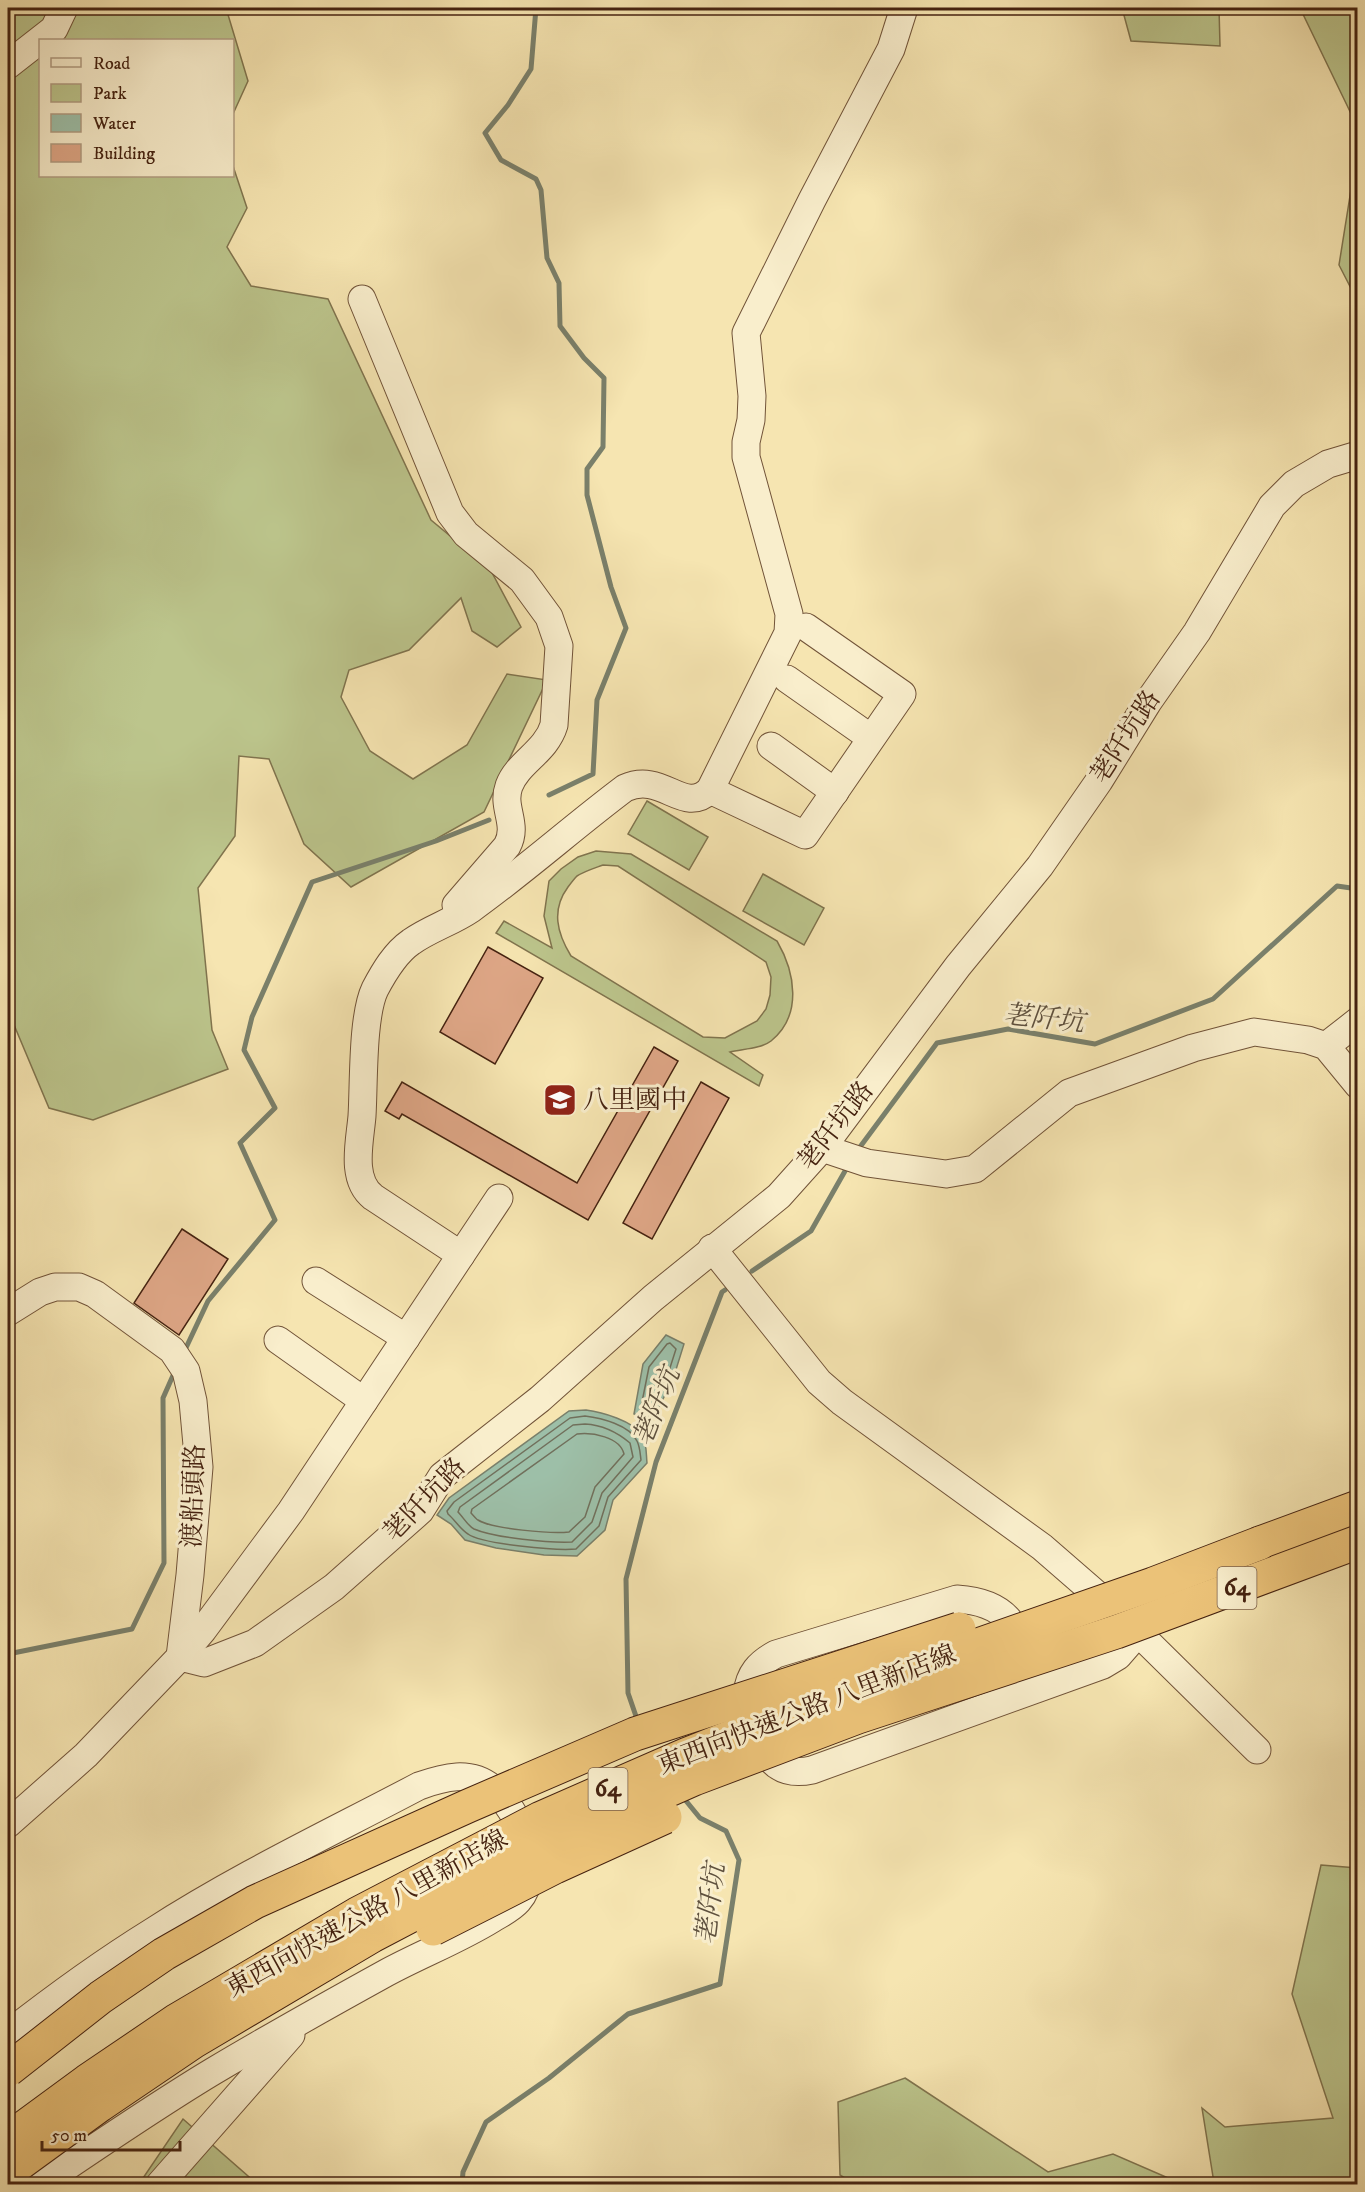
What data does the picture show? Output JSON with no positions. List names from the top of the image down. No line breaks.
{"streets":{"highway":["64","東西向快速公路 八里新店線"],"street":["荖阡坑路","渡船頭路"]},"crossings":[["荖阡坑路","渡船頭路"]],"water":["荖阡坑"],"places":{"school or university":["八里國中"]},"legend":["Road","Park","Water","Building"],"scale_bar":"50 m"}
